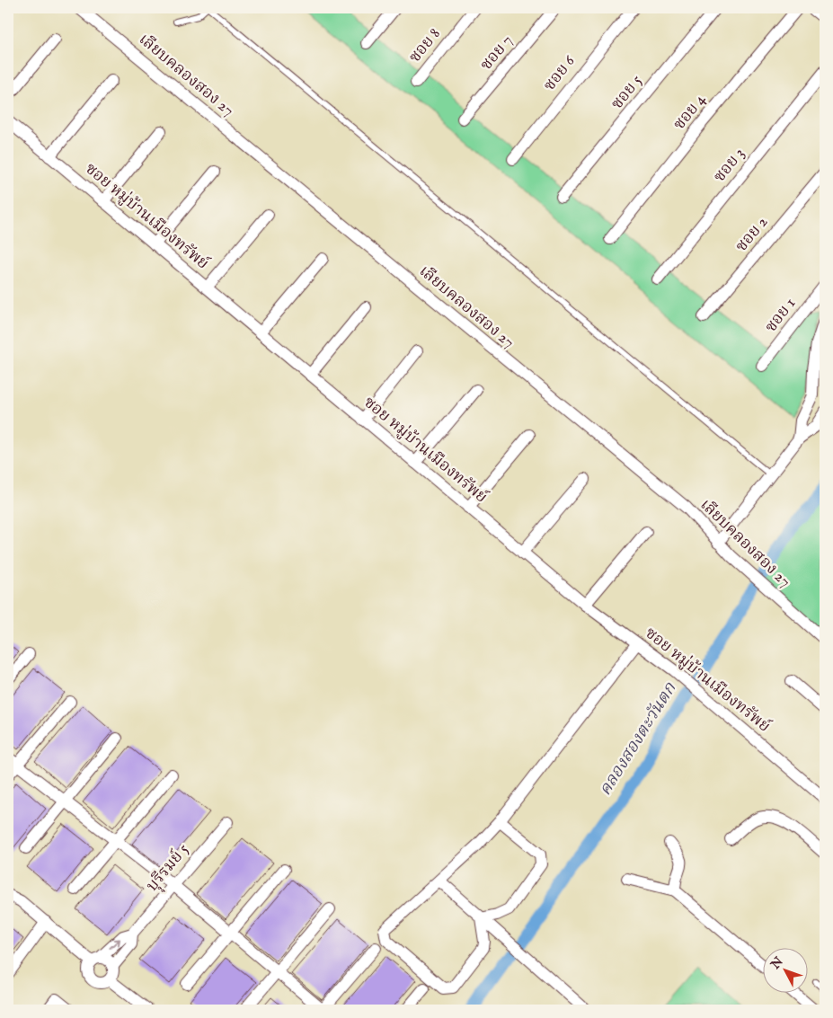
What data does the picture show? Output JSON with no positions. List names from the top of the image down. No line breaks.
{"streets":{"street":["ซอย 8","ซอย 7","ซอย 6","เลียบคลองสอง 27","ซอย 5","ซอย 4","ซอย 3","ซอย หมู่บ้านเมืองทรัพย์","ซอย 2","ซอย 1","บุุรีรมย์ 5"]},"water":["คลองสองตะวันตก"],"north":"top left"}
